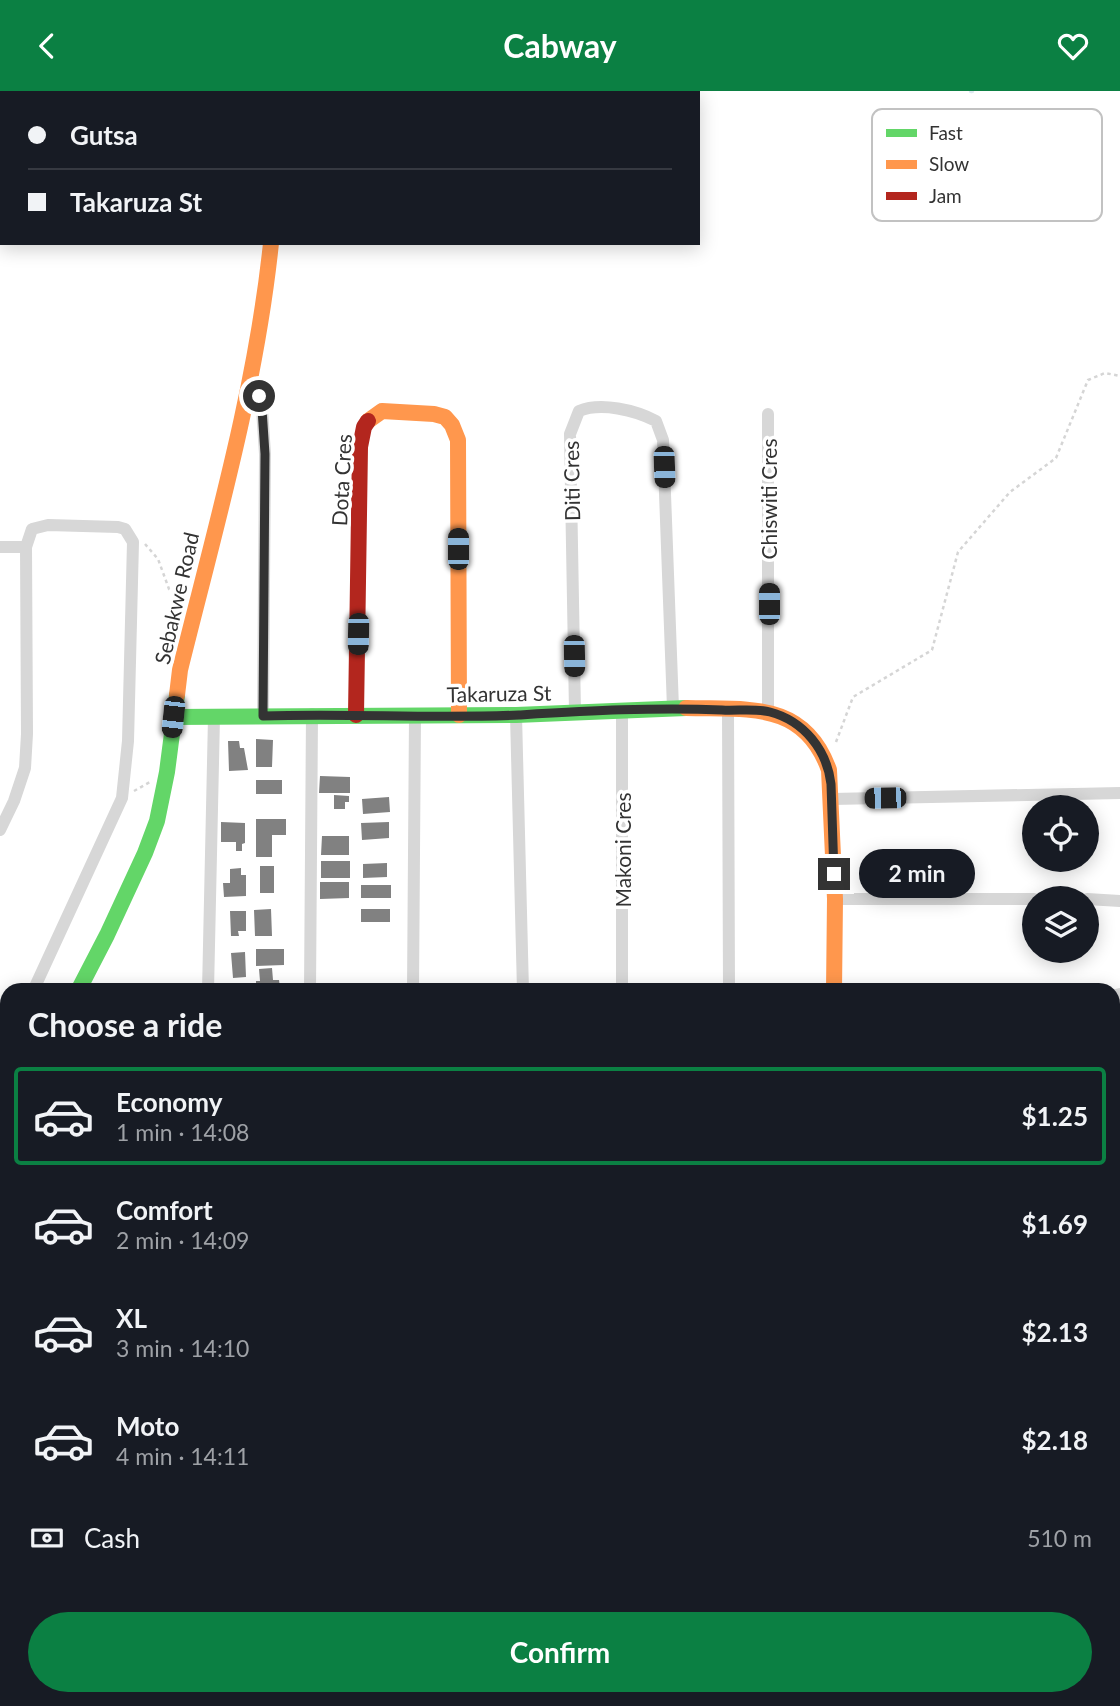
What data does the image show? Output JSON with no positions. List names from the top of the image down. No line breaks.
{"streets":{"street":["Dota Cres","Diti Cres","Chiswiti Cres","Sebakwe Road","Takaruza St","Makoni Cres"]},"crossings":[["Dota Cres","Takaruza St"],["Diti Cres","Takaruza St"],["Chiswiti Cres","Takaruza St"],["Sebakwe Road","Takaruza St"],["Takaruza St","Makoni Cres"]],"legend":["Fast","Slow","Jam"],"page":{"header":"Cabway","banner":["Gutsa","Takaruza St"],"bubble":"2 min","heading":"Choose a ride","list":[{"name":"Economy","note":"1 min · 14:08","value":"$1.25"},{"name":"Comfort","note":"2 min · 14:09","value":"$1.69"},{"name":"XL","note":"3 min · 14:10","value":"$2.13"},{"name":"Moto","note":"4 min · 14:11","value":"$2.18"}],"pay":["Cash","510 m"],"buttons":"Confirm"}}
